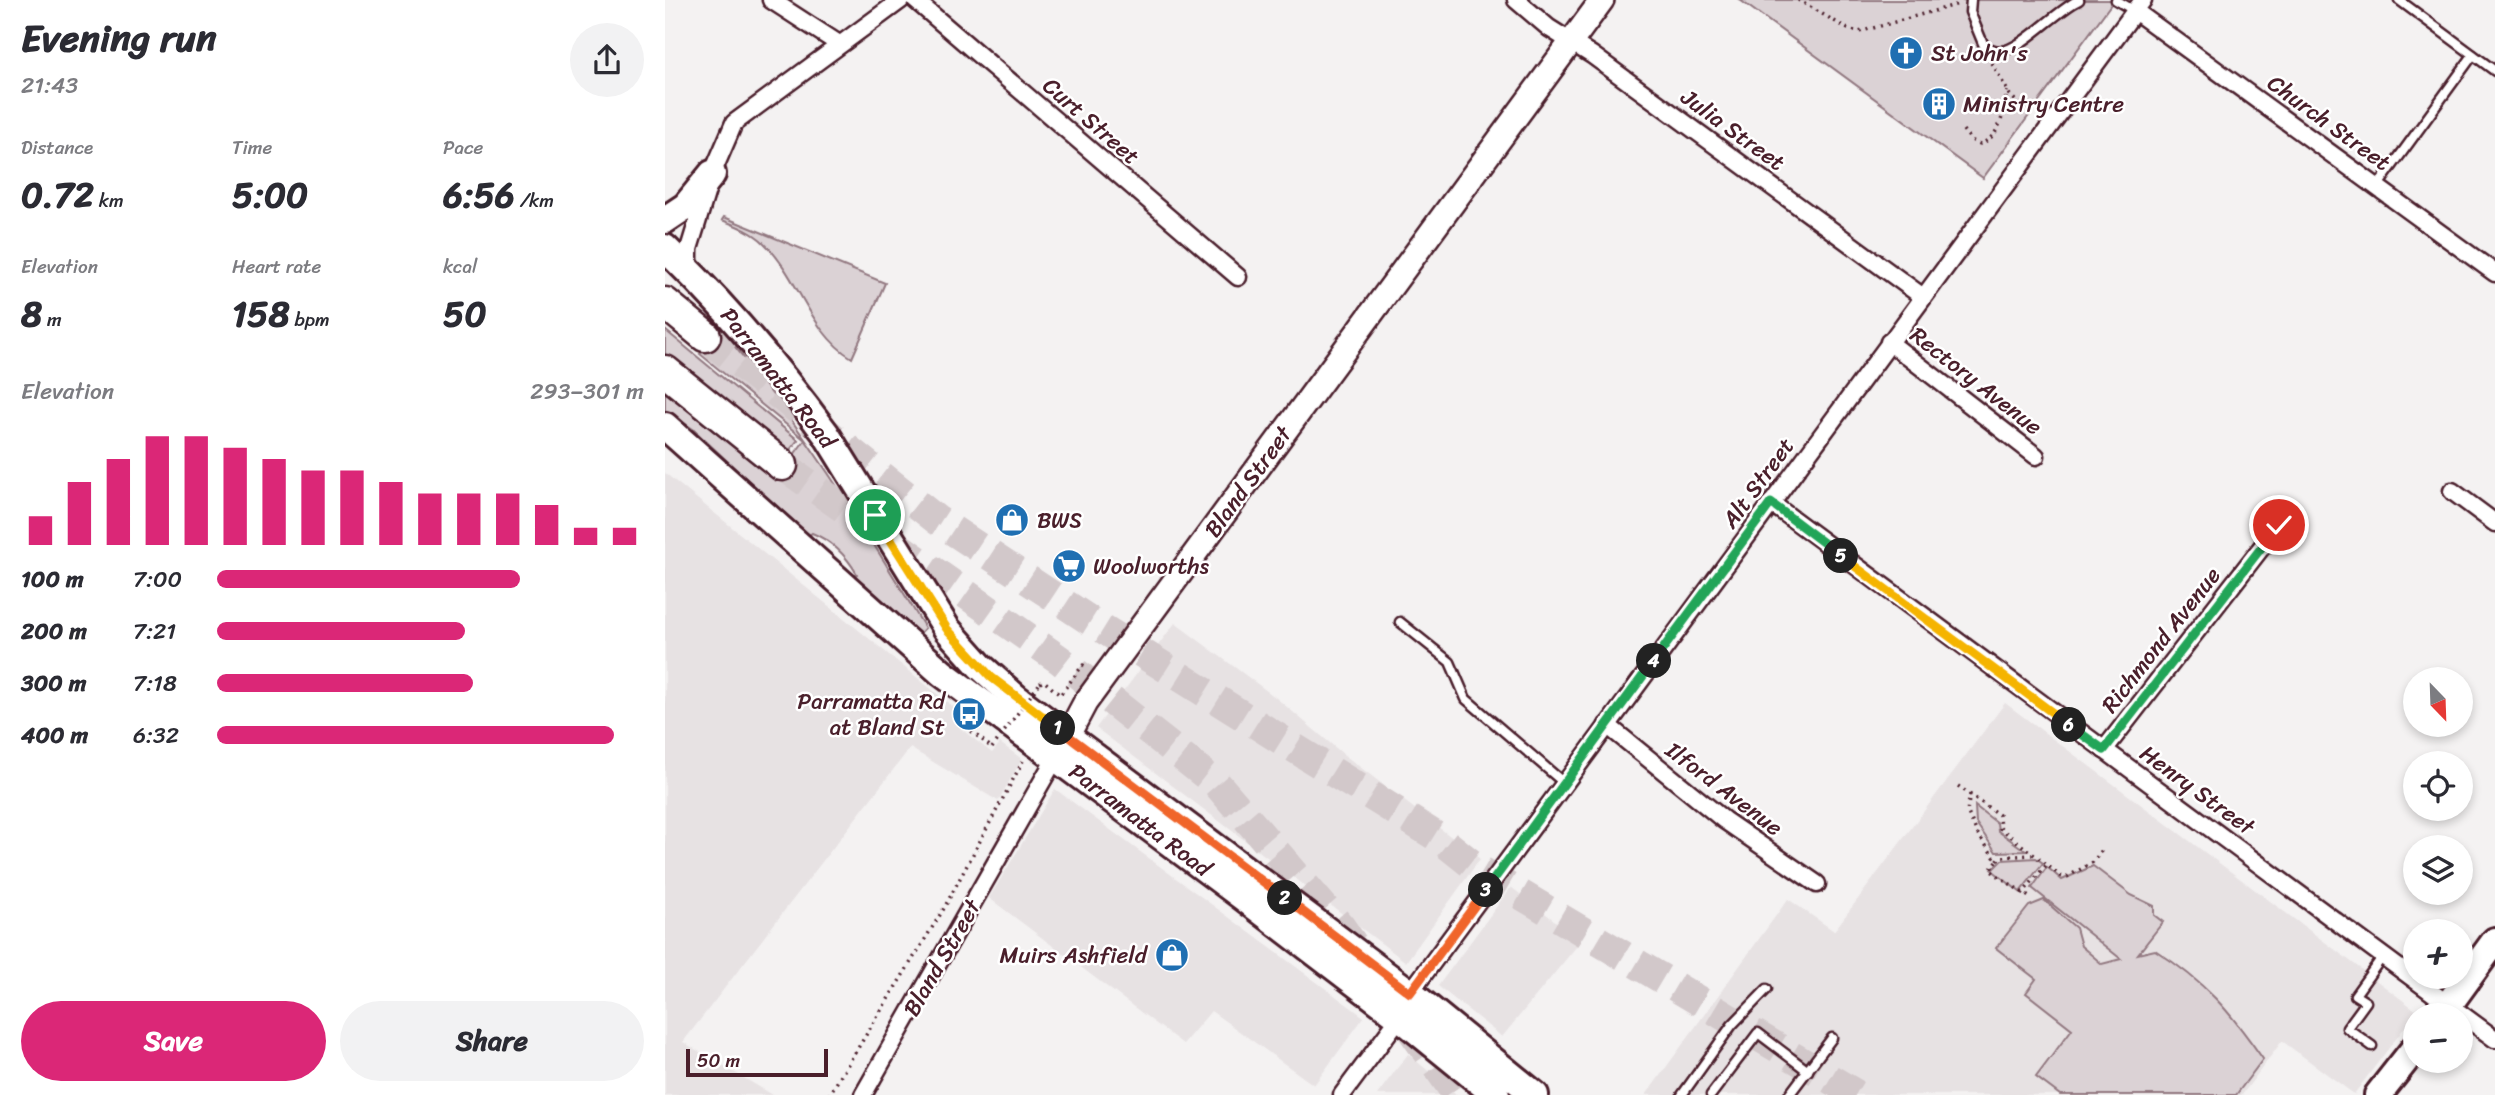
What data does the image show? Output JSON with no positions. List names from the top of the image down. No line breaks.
{"streets":{"main road":["Parramatta Road"],"street":["Curt Street","Church Street","Julia Street","Rectory Avenue","Bland Street","Alt Street","Richmond Avenue","Ilford Avenue","Henry Street"]},"crossings":[["Church Street","Alt Street"],["Julia Street","Bland Street"],["Julia Street","Alt Street"],["Parramatta Road","Bland Street"],["Parramatta Road","Alt Street"],["Rectory Avenue","Alt Street"],["Alt Street","Ilford Avenue"],["Alt Street","Henry Street"],["Richmond Avenue","Henry Street"]],"places":{"church":["St John's"],"building":["Ministry Centre"],"shop":["BWS","Muirs Ashfield"],"supermarket":["Woolworths"],"bus stop":["Parramatta Rd at Bland St"]},"scale_bar":"50 m","north":"bottom right","page":{"heading":["Evening run","21:43"],"stats":[["Distance","0.72 km"],["Time","5:00"],["Pace","6:56 /km"],["Elevation","8 m"],["Heart rate","158 bpm"],["kcal","50"]],"chart":["Elevation","293–301 m"],"pins":["5","4","6","1","3","2"],"list":[{"name":"100 m","note":"7:00"},{"name":"200 m","note":"7:21"},{"name":"300 m","note":"7:18"},{"name":"400 m","note":"6:32"}],"map_buttons":["+","−"],"buttons":["Save","Share"],"scale":"50 m"}}
